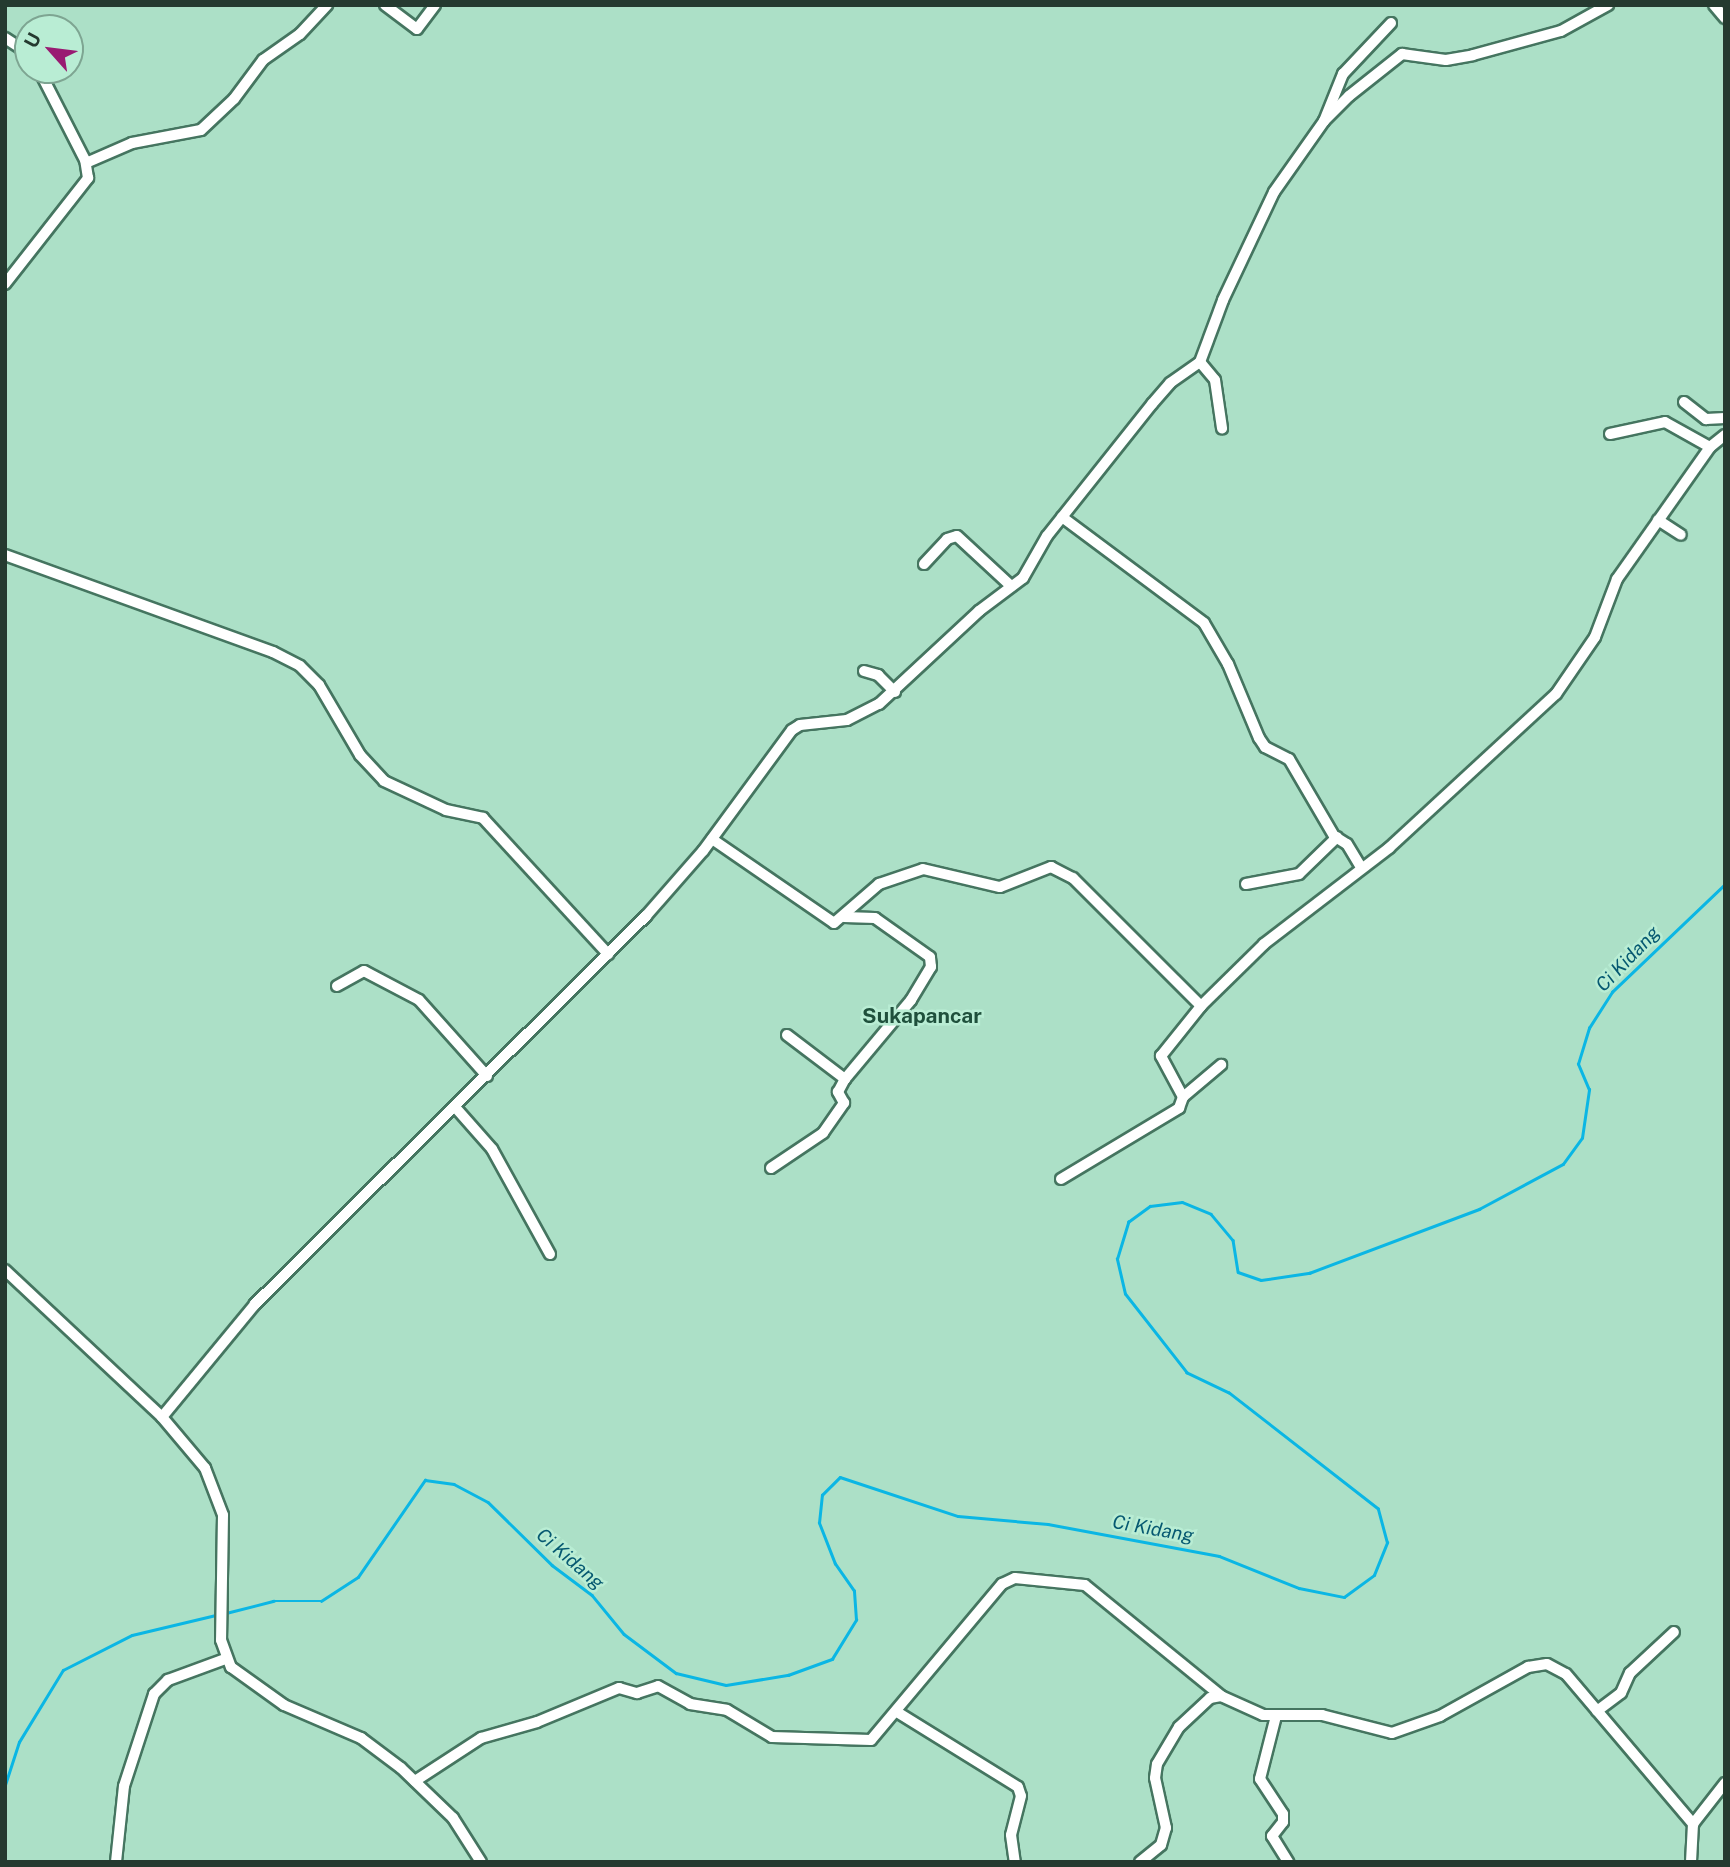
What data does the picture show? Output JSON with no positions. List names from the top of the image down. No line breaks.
{"districts":["Sukapancar"],"water":["Ci Kidang"],"north":"top left"}
